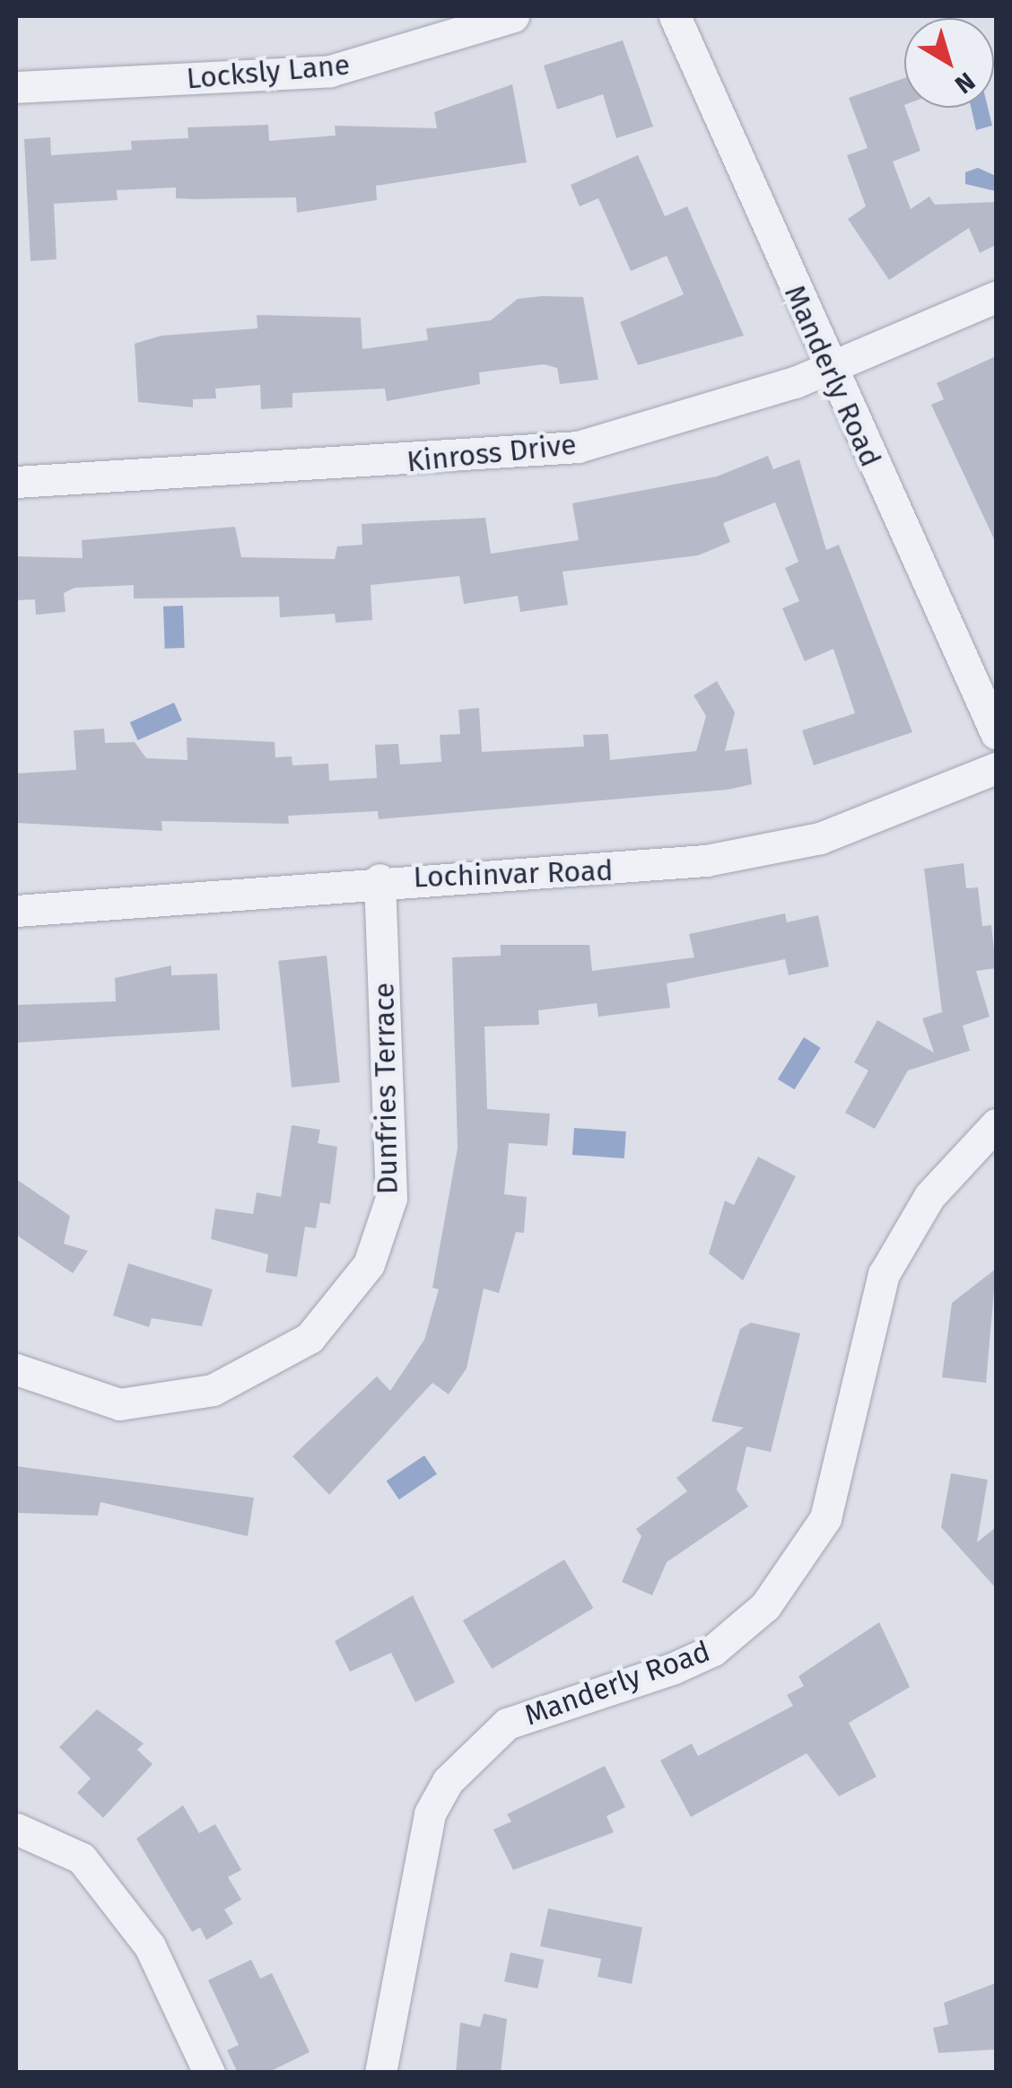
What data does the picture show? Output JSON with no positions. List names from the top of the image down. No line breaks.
{"streets":{"street":["Locksly Lane","Manderly Road","Kinross Drive","Lochinvar Road","Dunfries Terrace"]},"crossings":[["Manderly Road","Kinross Drive"],["Lochinvar Road","Dunfries Terrace"]],"north":"bottom right"}
